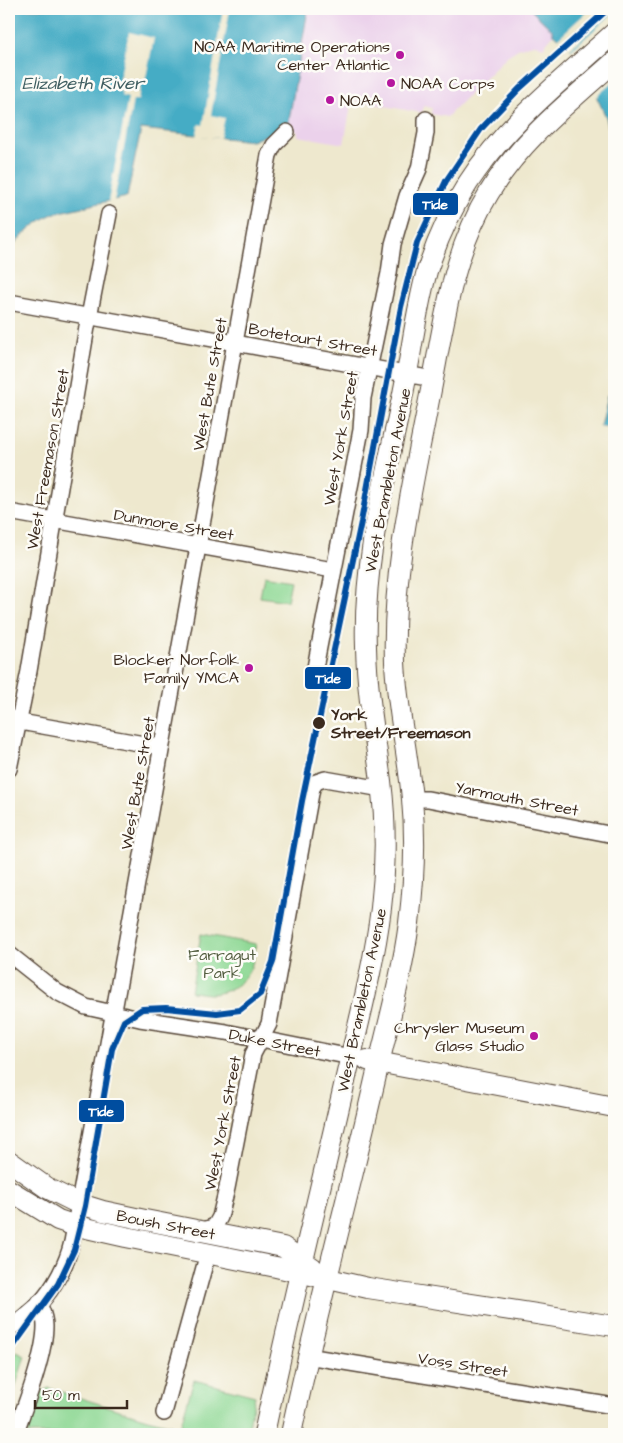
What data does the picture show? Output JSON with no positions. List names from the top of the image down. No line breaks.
{"streets":{"main road":["West Brambleton Avenue","Duke Street","Boush Street"],"street":["Botetourt Street","West Bute Street","West York Street","West Freemason Street","Dunmore Street","Yarmouth Street","Voss Street"]},"crossings":[["Botetourt Street","West Bute Street"],["Botetourt Street","West York Street"],["Botetourt Street","West Freemason Street"],["Botetourt Street","West Brambleton Avenue"],["West Bute Street","Dunmore Street"],["West Bute Street","Duke Street"],["West Bute Street","Boush Street"],["West York Street","West Brambleton Avenue"],["West York Street","Dunmore Street"],["West York Street","Duke Street"],["West York Street","Boush Street"],["West Freemason Street","Dunmore Street"],["West Brambleton Avenue","Yarmouth Street"],["West Brambleton Avenue","Duke Street"],["West Brambleton Avenue","Boush Street"],["West Brambleton Avenue","Voss Street"]],"water":["Elizabeth River"],"parks":["Farragut Park"],"places":["NOAA Maritime Operations Center Atlantic","NOAA Corps","NOAA","Blocker Norfolk Family YMCA","York Street/Freemason","Chrysler Museum Glass Studio"],"lines":["transit line Tide"],"scale_bar":"50 m"}
